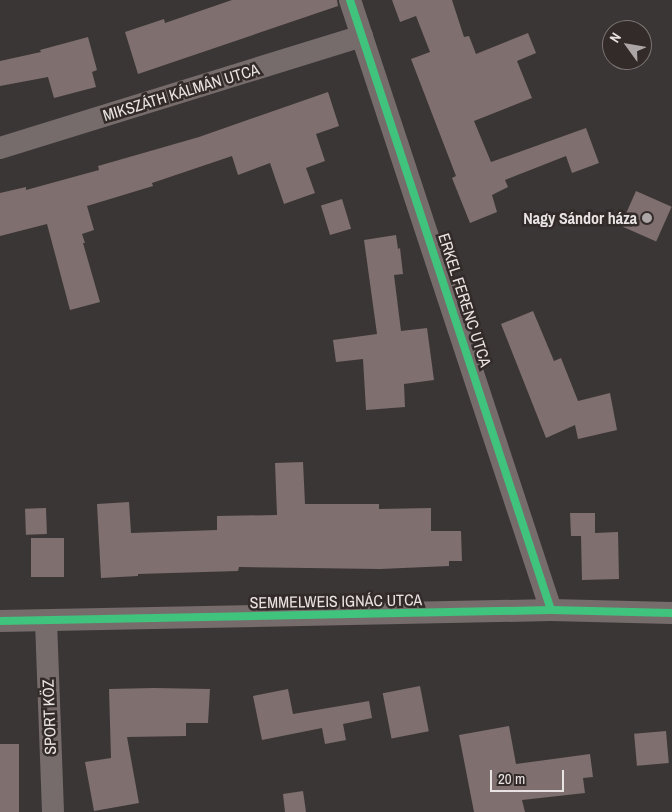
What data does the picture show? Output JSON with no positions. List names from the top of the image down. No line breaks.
{"streets":{"street":["MIKSZÁTH KÁLMÁN UTCA","ERKEL FERENC UTCA","SEMMELWEIS IGNÁC UTCA","SPORT KÖZ"]},"crossings":[["MIKSZÁTH KÁLMÁN UTCA","ERKEL FERENC UTCA"],["ERKEL FERENC UTCA","SEMMELWEIS IGNÁC UTCA"],["SEMMELWEIS IGNÁC UTCA","SPORT KÖZ"]],"places":["Nagy Sándor háza"],"scale_bar":"20 m","north":"top left"}
